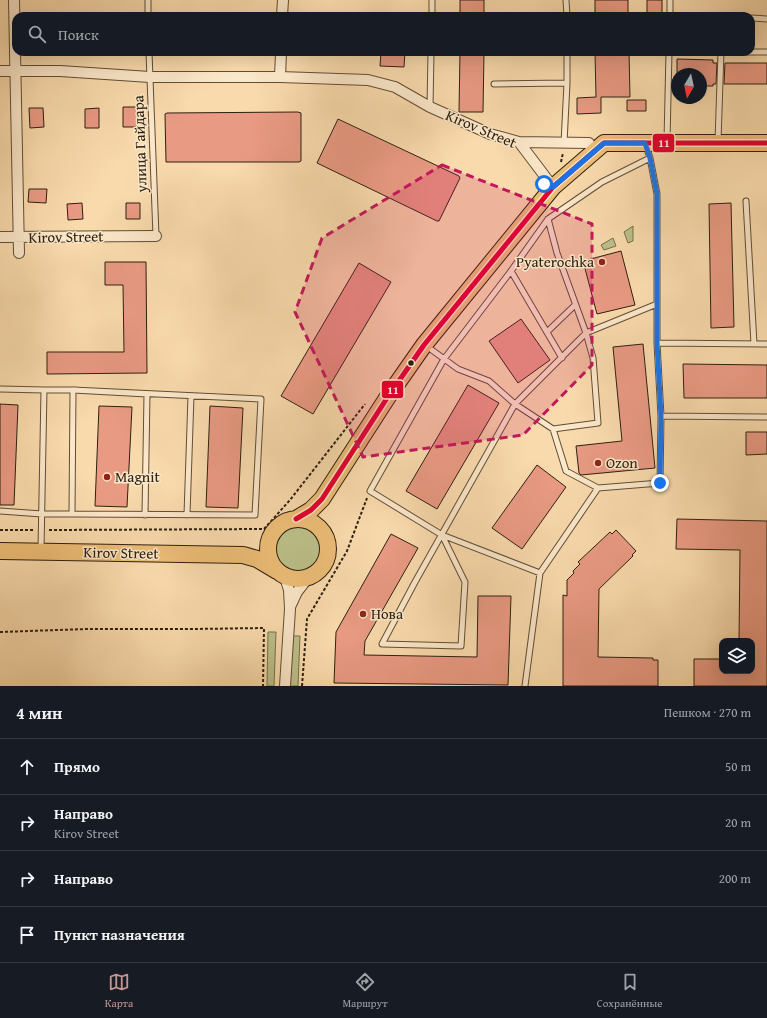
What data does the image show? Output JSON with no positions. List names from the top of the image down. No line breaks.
{"streets":{"main road":["Kirov Street"],"lane":["улица Гайдара"]},"crossings":[["Kirov Street","улица Гайдара"]],"places":["Pyaterochka","Ozon","Magnit","Нова"],"lines":["transit line 11"],"north":"bottom","page":{"search":"Поиск","heading":["4 мин","Пешком · 270 m"],"list":[["Прямо","50 m"],["Направо","Kirov Street","20 m"],["Направо","200 m"],"Пункт назначения"],"nav":["Карта","Маршрут","Сохранённые"]}}
